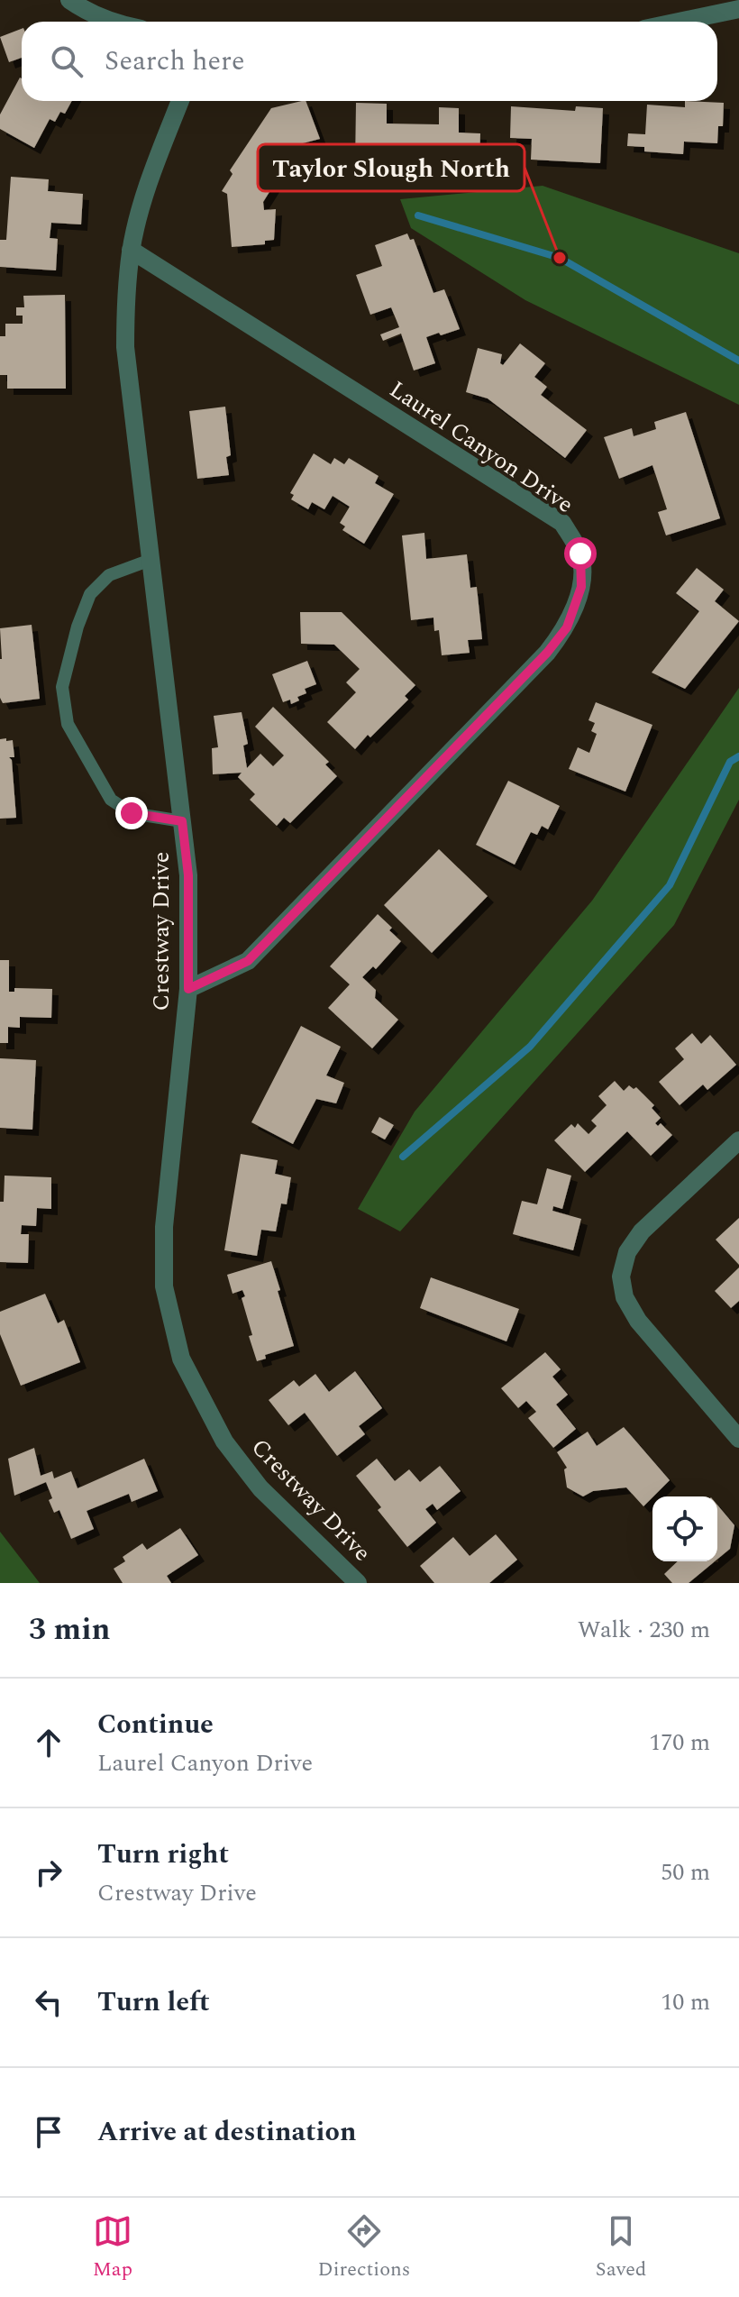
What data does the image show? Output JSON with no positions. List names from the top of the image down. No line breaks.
{"streets":{"street":["Laurel Canyon Drive","Crestway Drive"]},"crossings":[["Laurel Canyon Drive","Crestway Drive"]],"places":["Taylor Slough North"],"page":{"search":"Search here","heading":["3 min","Walk · 230 m"],"list":[["Continue","Laurel Canyon Drive","170 m"],["Turn right","Crestway Drive","50 m"],["Turn left","10 m"],"Arrive at destination"],"nav":["Map","Directions","Saved"]}}
